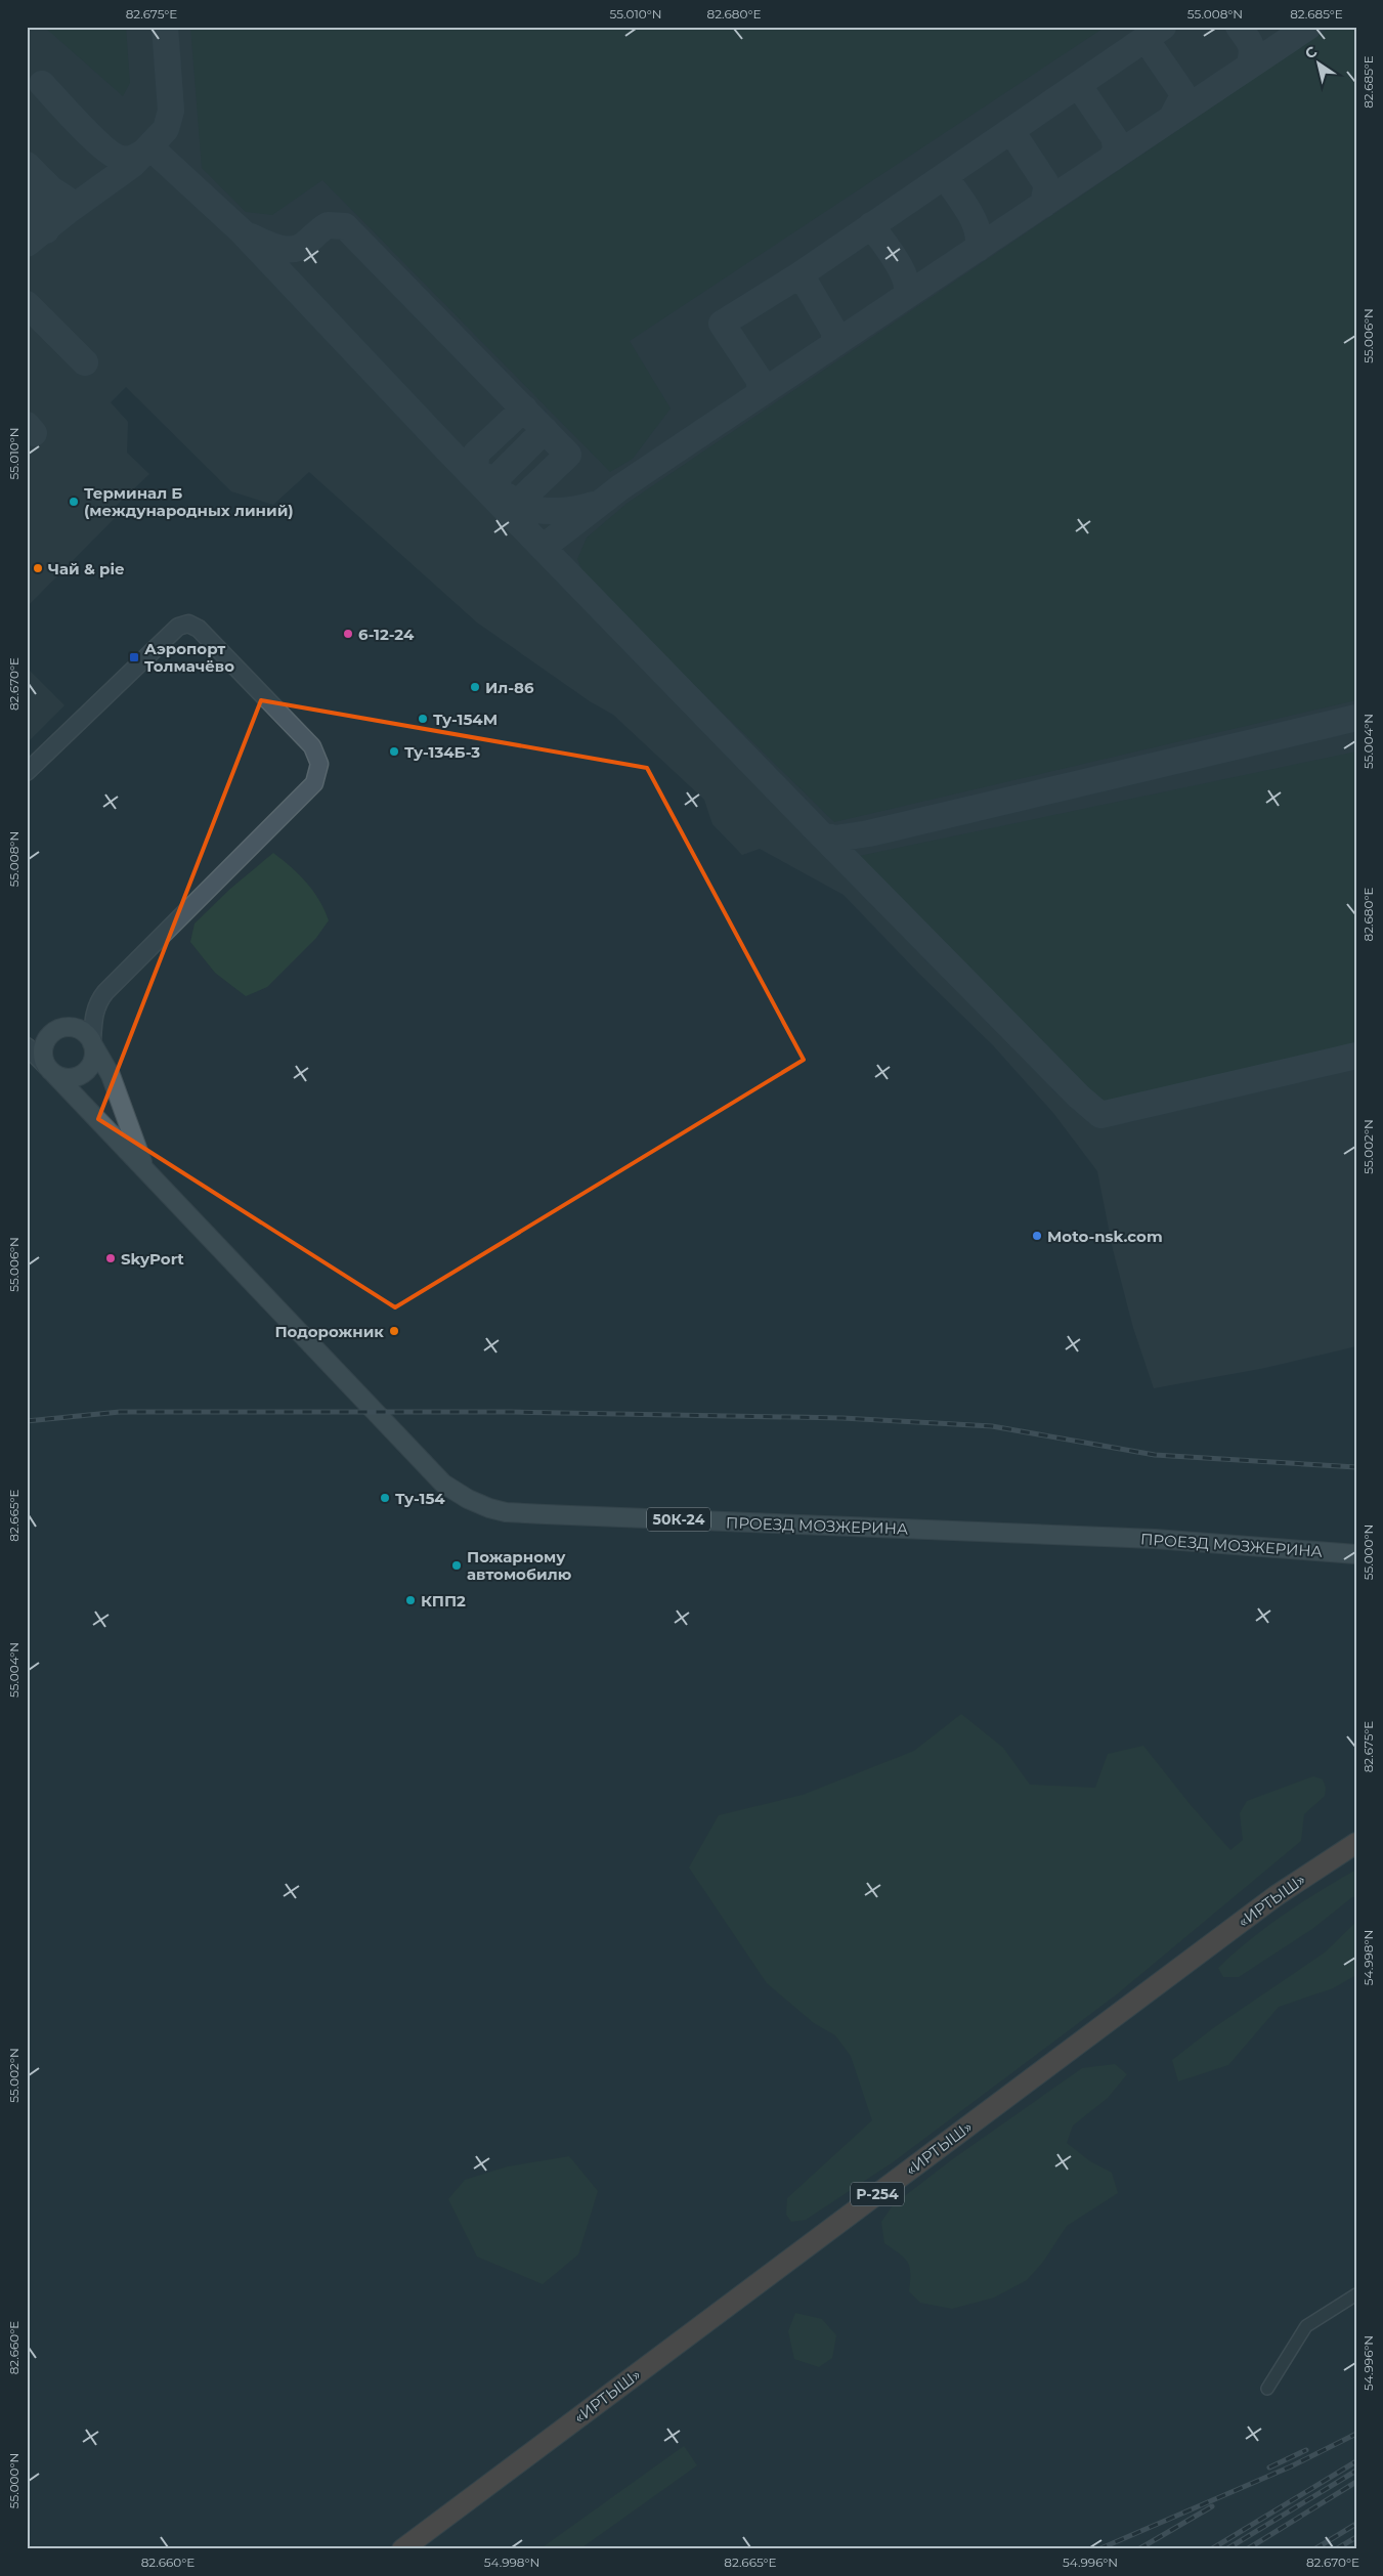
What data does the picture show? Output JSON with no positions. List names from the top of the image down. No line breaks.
{"streets":{"highway":["«ИРТЫШ»","Р-254"],"main road":["50К-24","ПРОЕЗД МОЗЖЕРИНА"]},"places":{"other":["Терминал Б (международных линий)","Чай & pie","6-12-24","Ил-86","Ту-154М","Ту-134Б-3","Moto-nsk.com","SkyPort","Подорожник","Ту-154","Пожарному автомобилю","КПП2"],"transit":["Аэропорт Толмачёво"]},"north":"top left","coordinates":["82.675°E","55.010°N","82.680°E","55.008°N","82.685°E","55.006°N","82.670°E","55.004°N","55.002°N","82.665°E","55.000°N","54.998°N","82.660°E","54.996°N"]}
